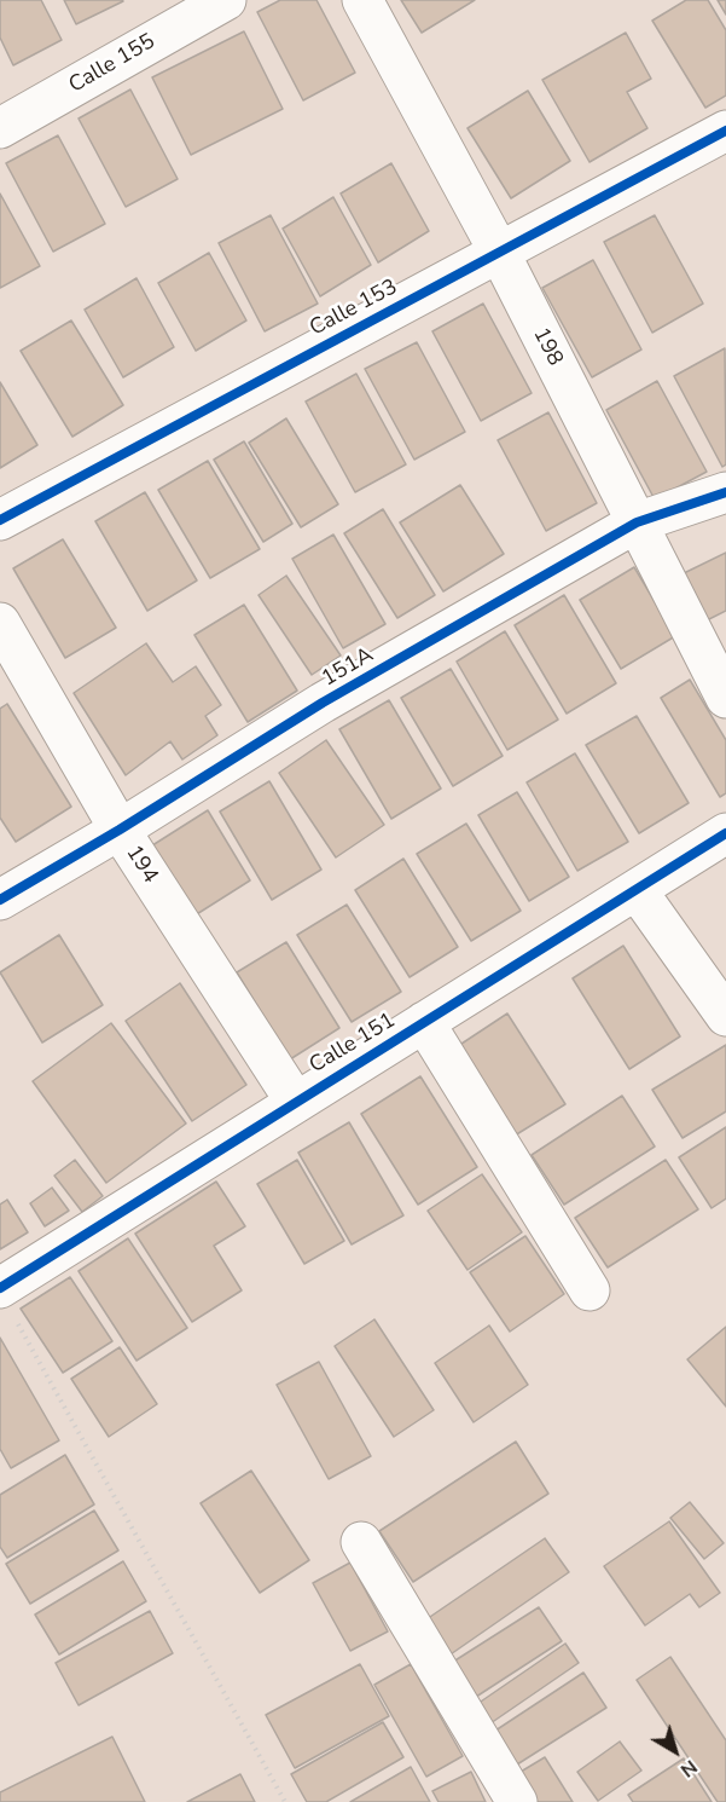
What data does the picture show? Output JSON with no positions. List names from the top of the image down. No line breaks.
{"streets":{"street":["Calle 155","Calle 153","198","151A","194","Calle 151"]},"crossings":[["Calle 153","198"],["198","151A"],["151A","194"],["194","Calle 151"]],"north":"bottom right"}
